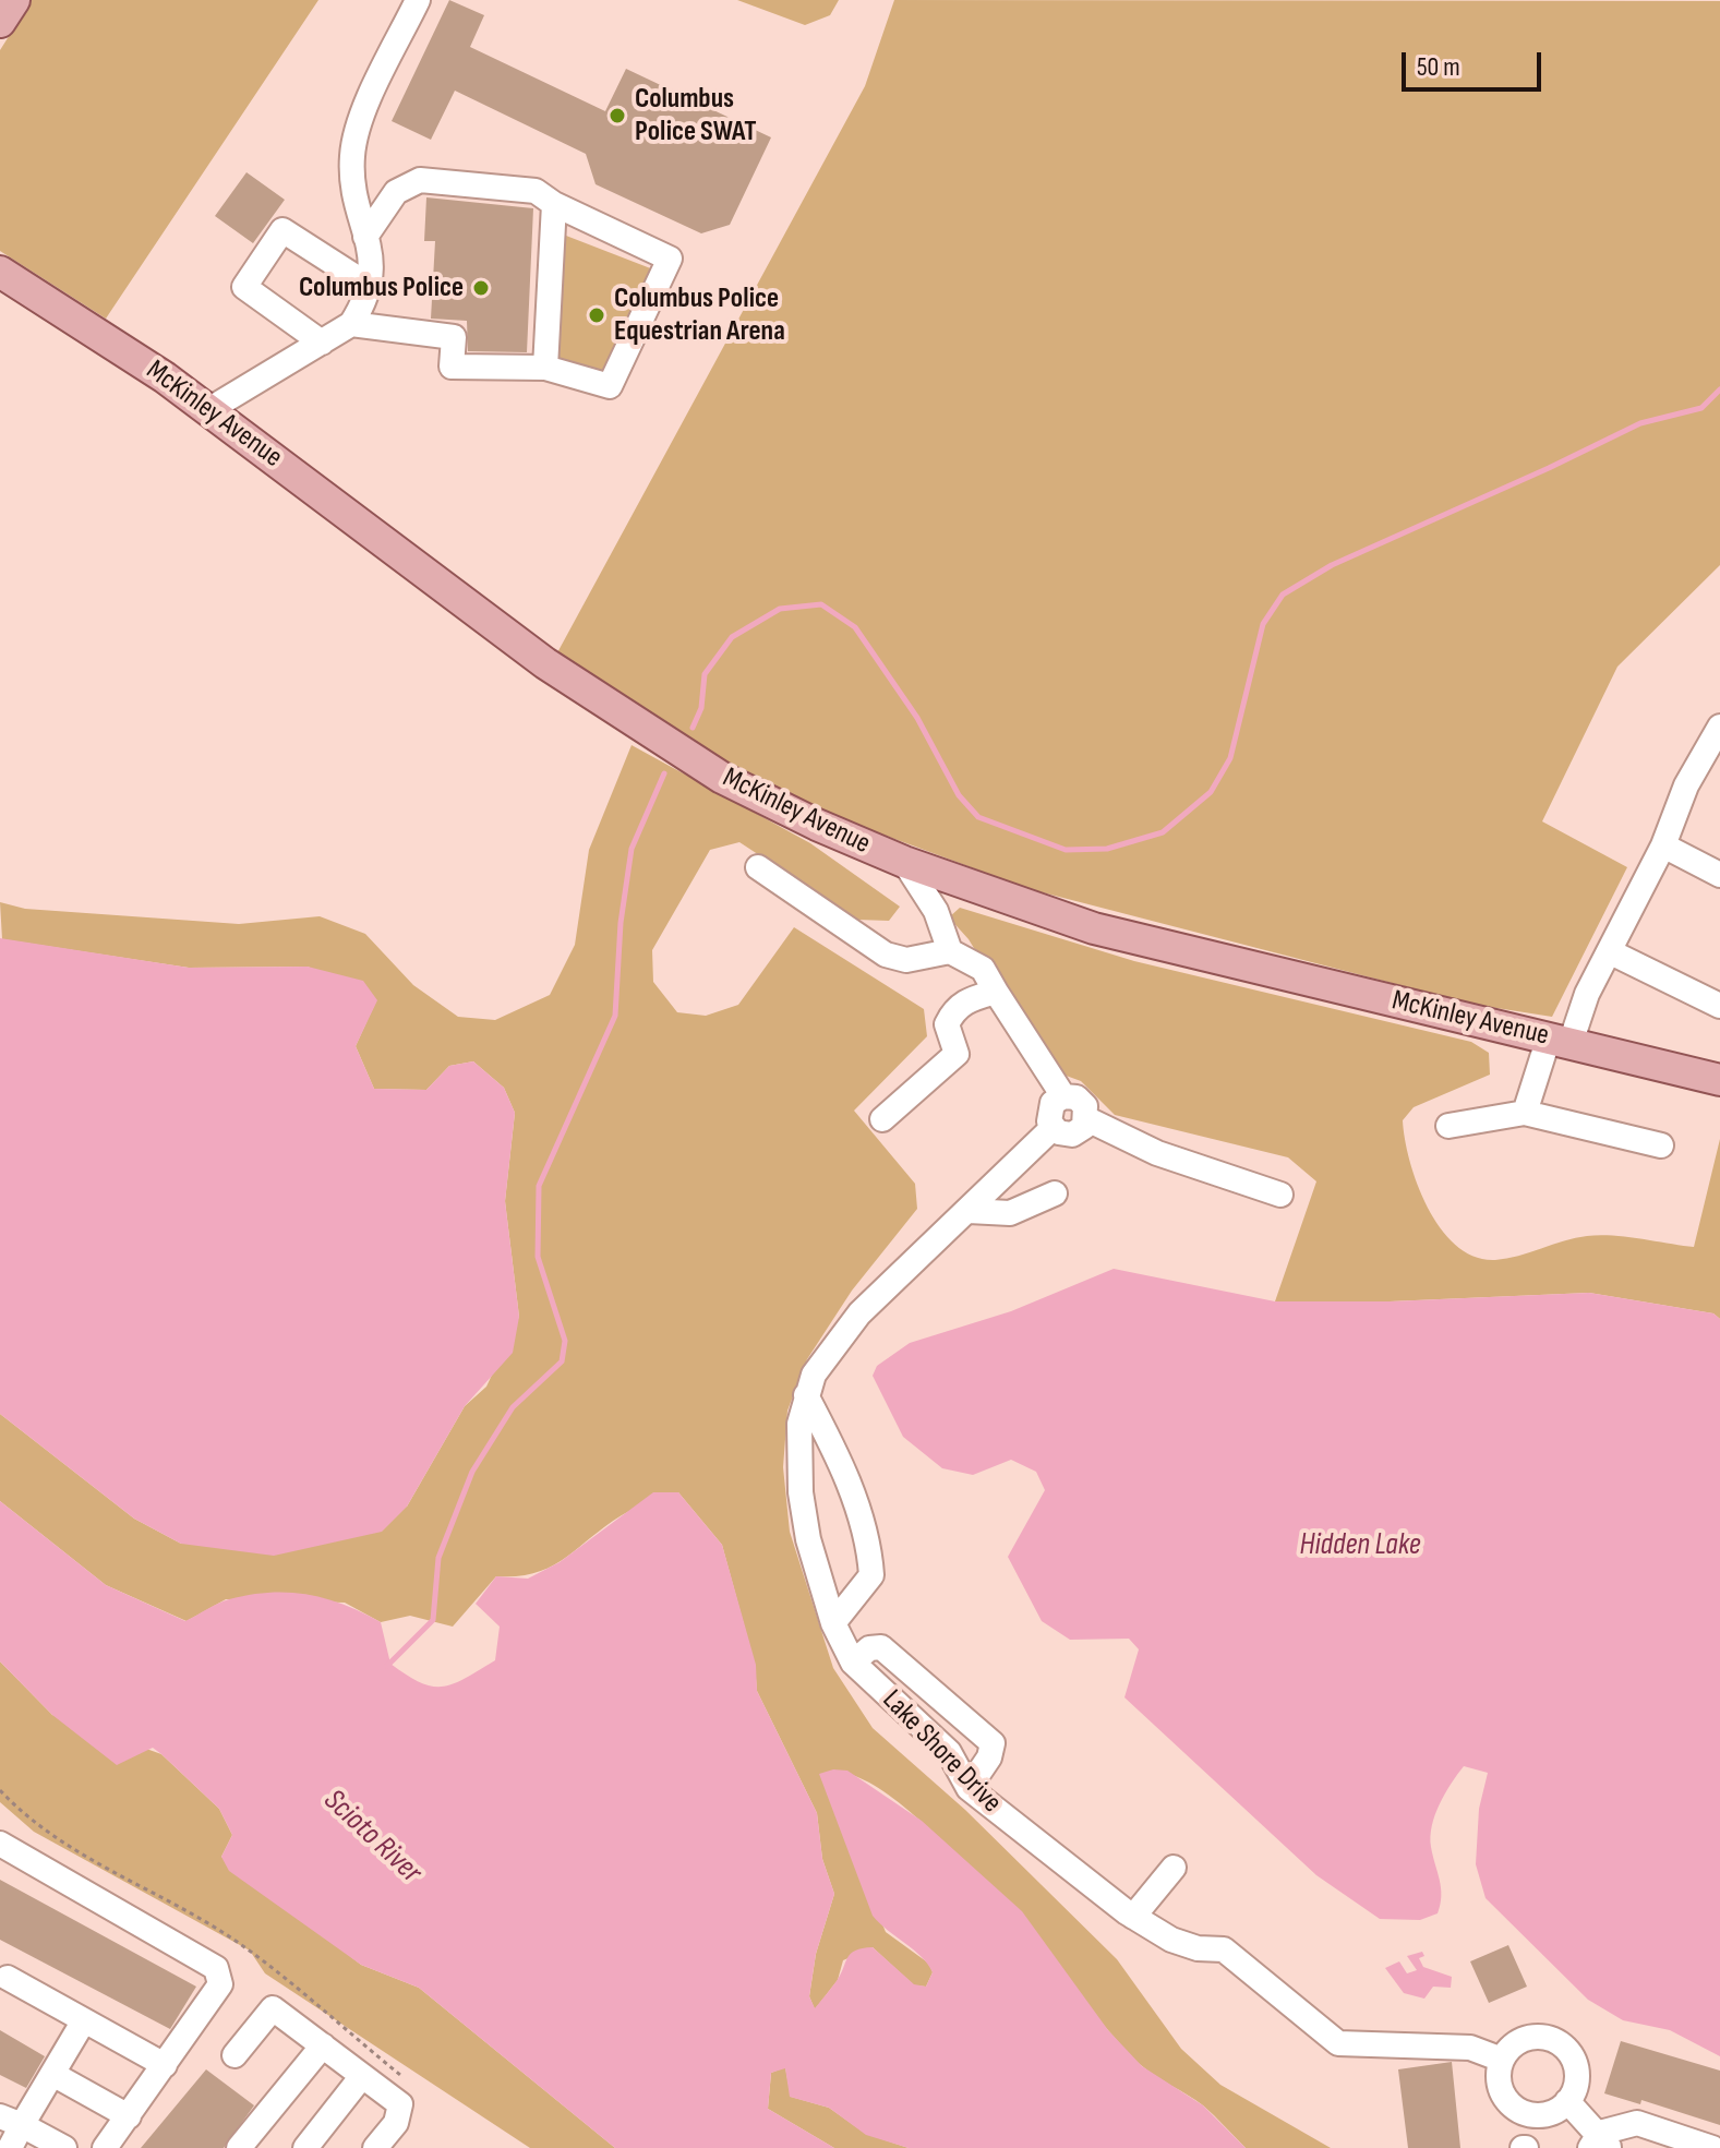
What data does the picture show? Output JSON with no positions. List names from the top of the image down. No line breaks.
{"streets":{"main road":["McKinley Avenue"],"street":["Lake Shore Drive"]},"water":["Hidden Lake","Scioto River"],"places":["Columbus Police SWAT","Columbus Police","Columbus Police Equestrian Arena"],"scale_bar":"50 m"}
